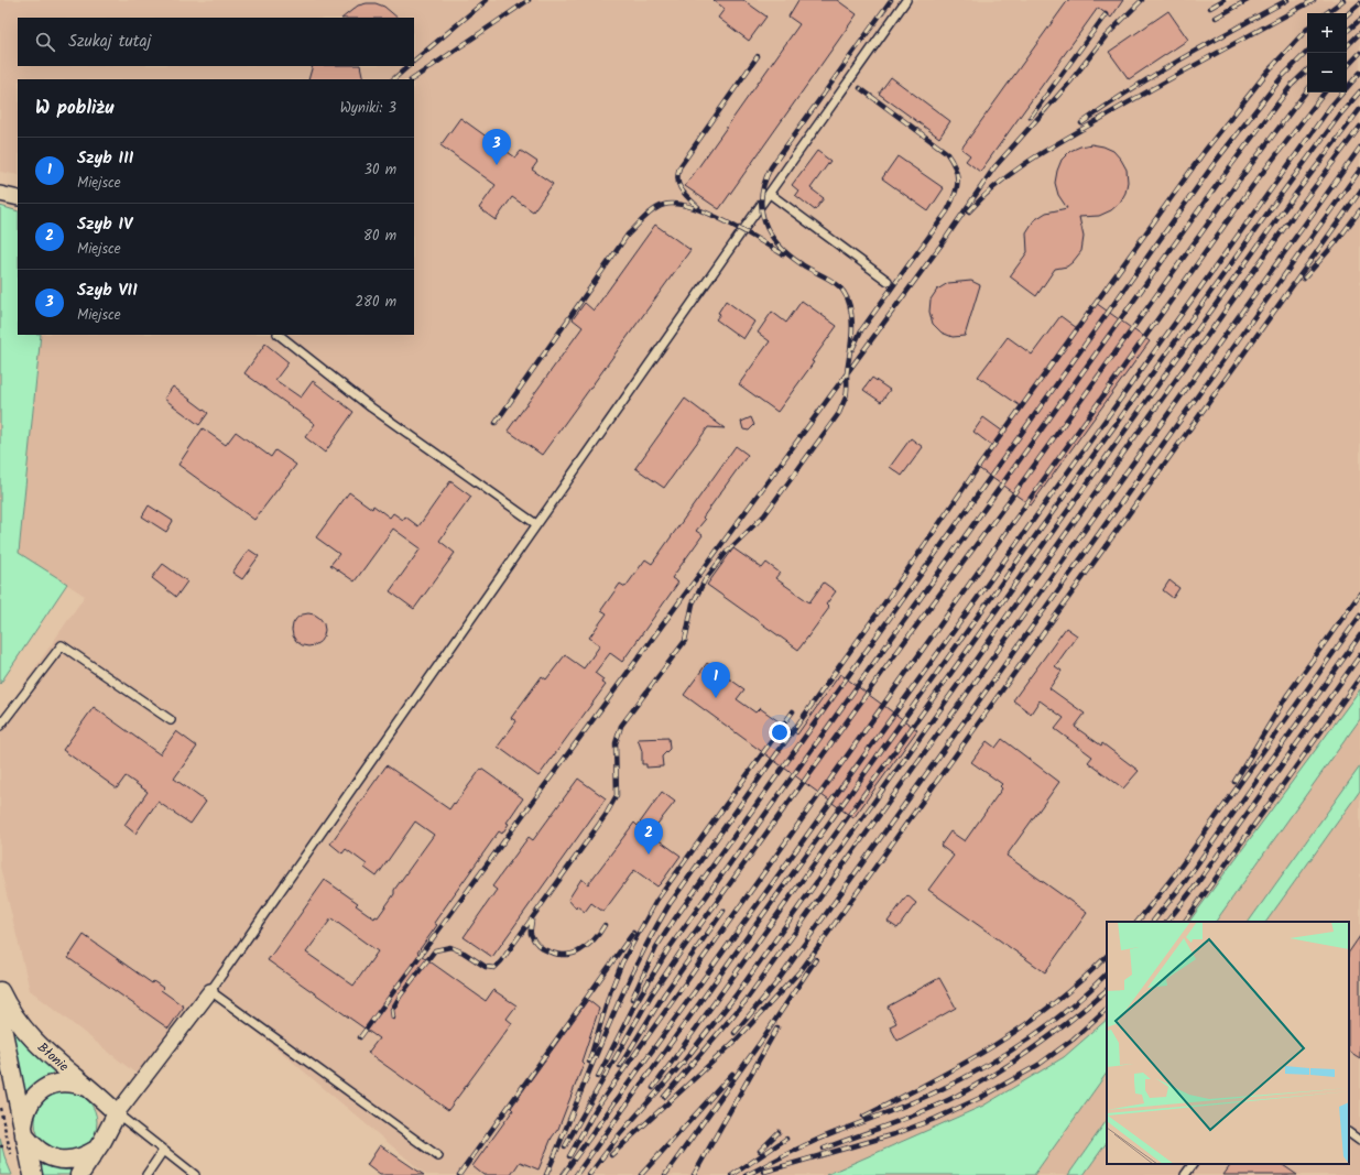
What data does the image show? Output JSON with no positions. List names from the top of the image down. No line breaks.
{"streets":{"street":["Błonie"]},"page":{"map_buttons":["+","−"],"search":"Szukaj tutaj","heading":["W pobliżu","Wyniki: 3"],"pins":["3","1","2"],"list":[{"mark":"1","name":"Szyb III","note":"Miejsce","value":"30 m"},{"mark":"2","name":"Szyb IV","note":"Miejsce","value":"80 m"},{"mark":"3","name":"Szyb VII","note":"Miejsce","value":"280 m"}]}}
